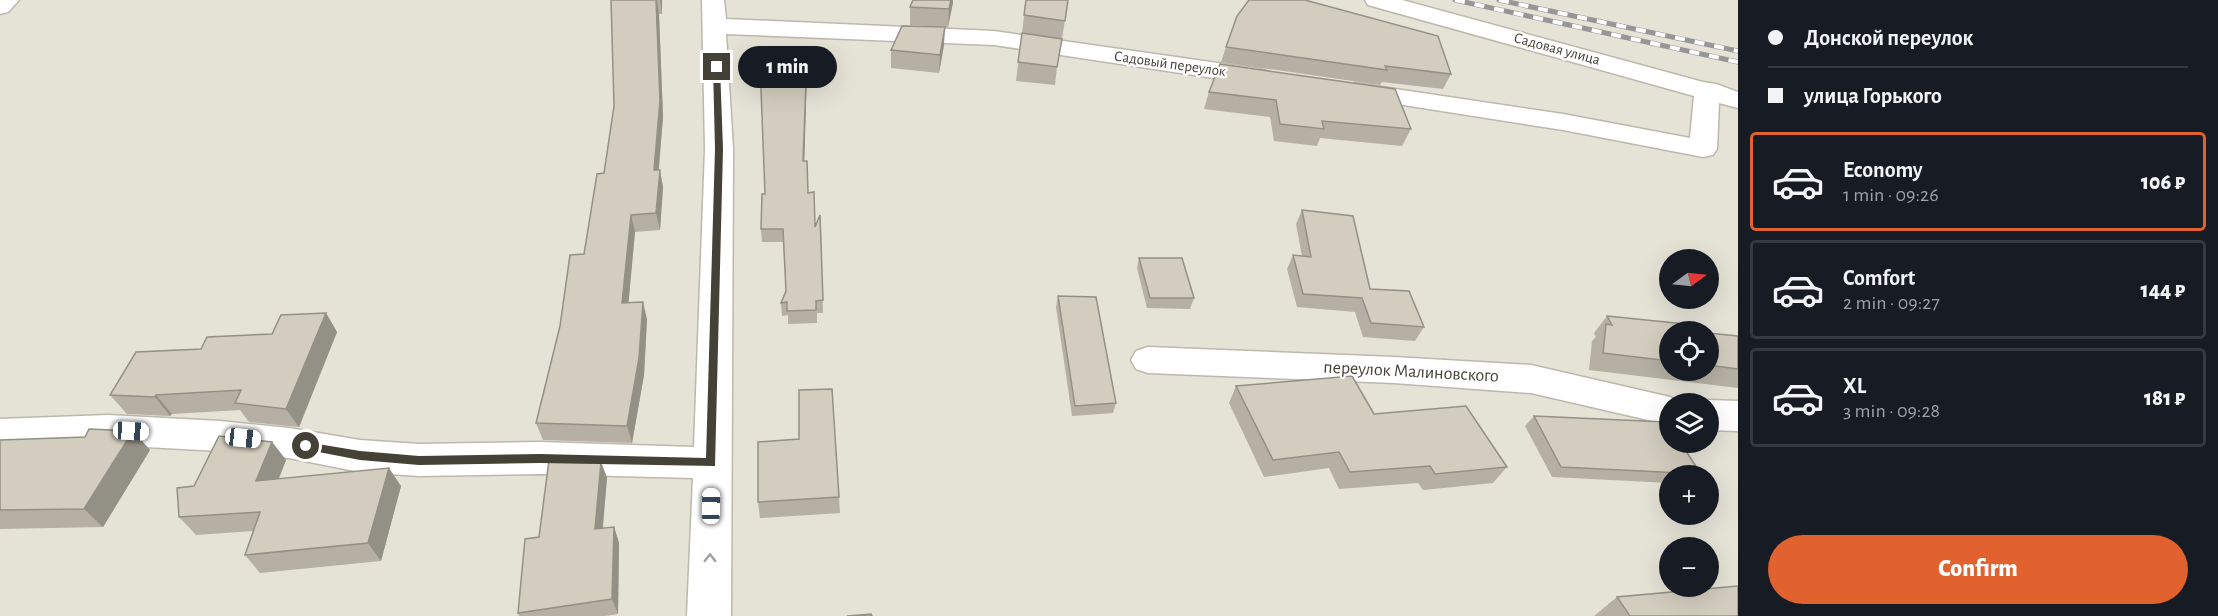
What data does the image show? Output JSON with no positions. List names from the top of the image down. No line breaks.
{"streets":{"street":["Садовая улица","Садовый переулок","переулок Малиновского"]},"north":"right","page":{"banner":["Донской переулок","улица Горького"],"bubble":"1 min","list":[{"name":"Economy","note":"1 min · 09:26","value":"106 ₽"},{"name":"Comfort","note":"2 min · 09:27","value":"144 ₽"},{"name":"XL","note":"3 min · 09:28","value":"181 ₽"}],"map_buttons":["+","−"],"buttons":"Confirm"}}
